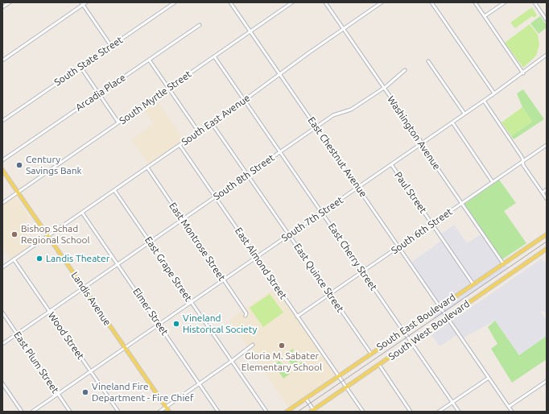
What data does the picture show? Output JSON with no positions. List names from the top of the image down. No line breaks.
{"streets":{"main road":["Landis Avenue","South East Boulevard","South West Boulevard"],"street":["South State Street","Arcadia Place","South Myrtle Street","South East Avenue","Washington Avenue","East Chestnut Avenue","South 8th Street","Paul Street","South 7th Street","South 6th Street","East Montrose Street","East Cherry Street","East Almond Street","East Grape Street","East Quince Street","Elmer Street","Wood Street","East Plum Street"]},"crossings":[["South Myrtle Street","East Chestnut Avenue"],["South Myrtle Street","East Cherry Street"],["South Myrtle Street","Landis Avenue"],["South East Avenue","Washington Avenue"],["South East Avenue","East Chestnut Avenue"],["South East Avenue","East Montrose Street"],["South East Avenue","East Cherry Street"],["South East Avenue","East Almond Street"],["South East Avenue","East Grape Street"],["South East Avenue","East Quince Street"],["South East Avenue","Landis Avenue"],["South East Avenue","Elmer Street"],["South East Avenue","Wood Street"],["Washington Avenue","South 8th Street"],["Washington Avenue","South 7th Street"],["Washington Avenue","South 6th Street"],["Washington Avenue","South East Boulevard"],["East Chestnut Avenue","South 8th Street"],["East Chestnut Avenue","South 7th Street"],["East Chestnut Avenue","South 6th Street"],["East Chestnut Avenue","South East Boulevard"],["East Chestnut Avenue","South West Boulevard"],["South 8th Street","East Montrose Street"],["South 8th Street","East Cherry Street"],["South 8th Street","East Almond Street"],["South 8th Street","East Grape Street"],["South 8th Street","East Quince Street"],["South 8th Street","Landis Avenue"],["South 8th Street","Elmer Street"],["South 8th Street","Wood Street"],["South 8th Street","East Plum Street"],["Paul Street","South 7th Street"],["Paul Street","South 6th Street"],["Paul Street","South East Boulevard"],["South 7th Street","East Montrose Street"],["South 7th Street","East Cherry Street"],["South 7th Street","East Almond Street"],["South 7th Street","East Grape Street"],["South 7th Street","East Quince Street"],["South 7th Street","Landis Avenue"],["South 7th Street","Elmer Street"],["South 7th Street","Wood Street"],["South 7th Street","East Plum Street"],["South 6th Street","East Cherry Street"],["South 6th Street","East Almond Street"],["South 6th Street","East Quince Street"],["East Cherry Street","South East Boulevard"],["East Cherry Street","South West Boulevard"],["East Almond Street","South East Boulevard"],["East Almond Street","South West Boulevard"],["East Quince Street","South East Boulevard"]],"places":["Century Savings Bank","Bishop Schad Regional School","Landis Theater","Vineland Historical Society","Gloria M. Sabater Elementary School","Vineland Fire Department - Fire Chief"]}
